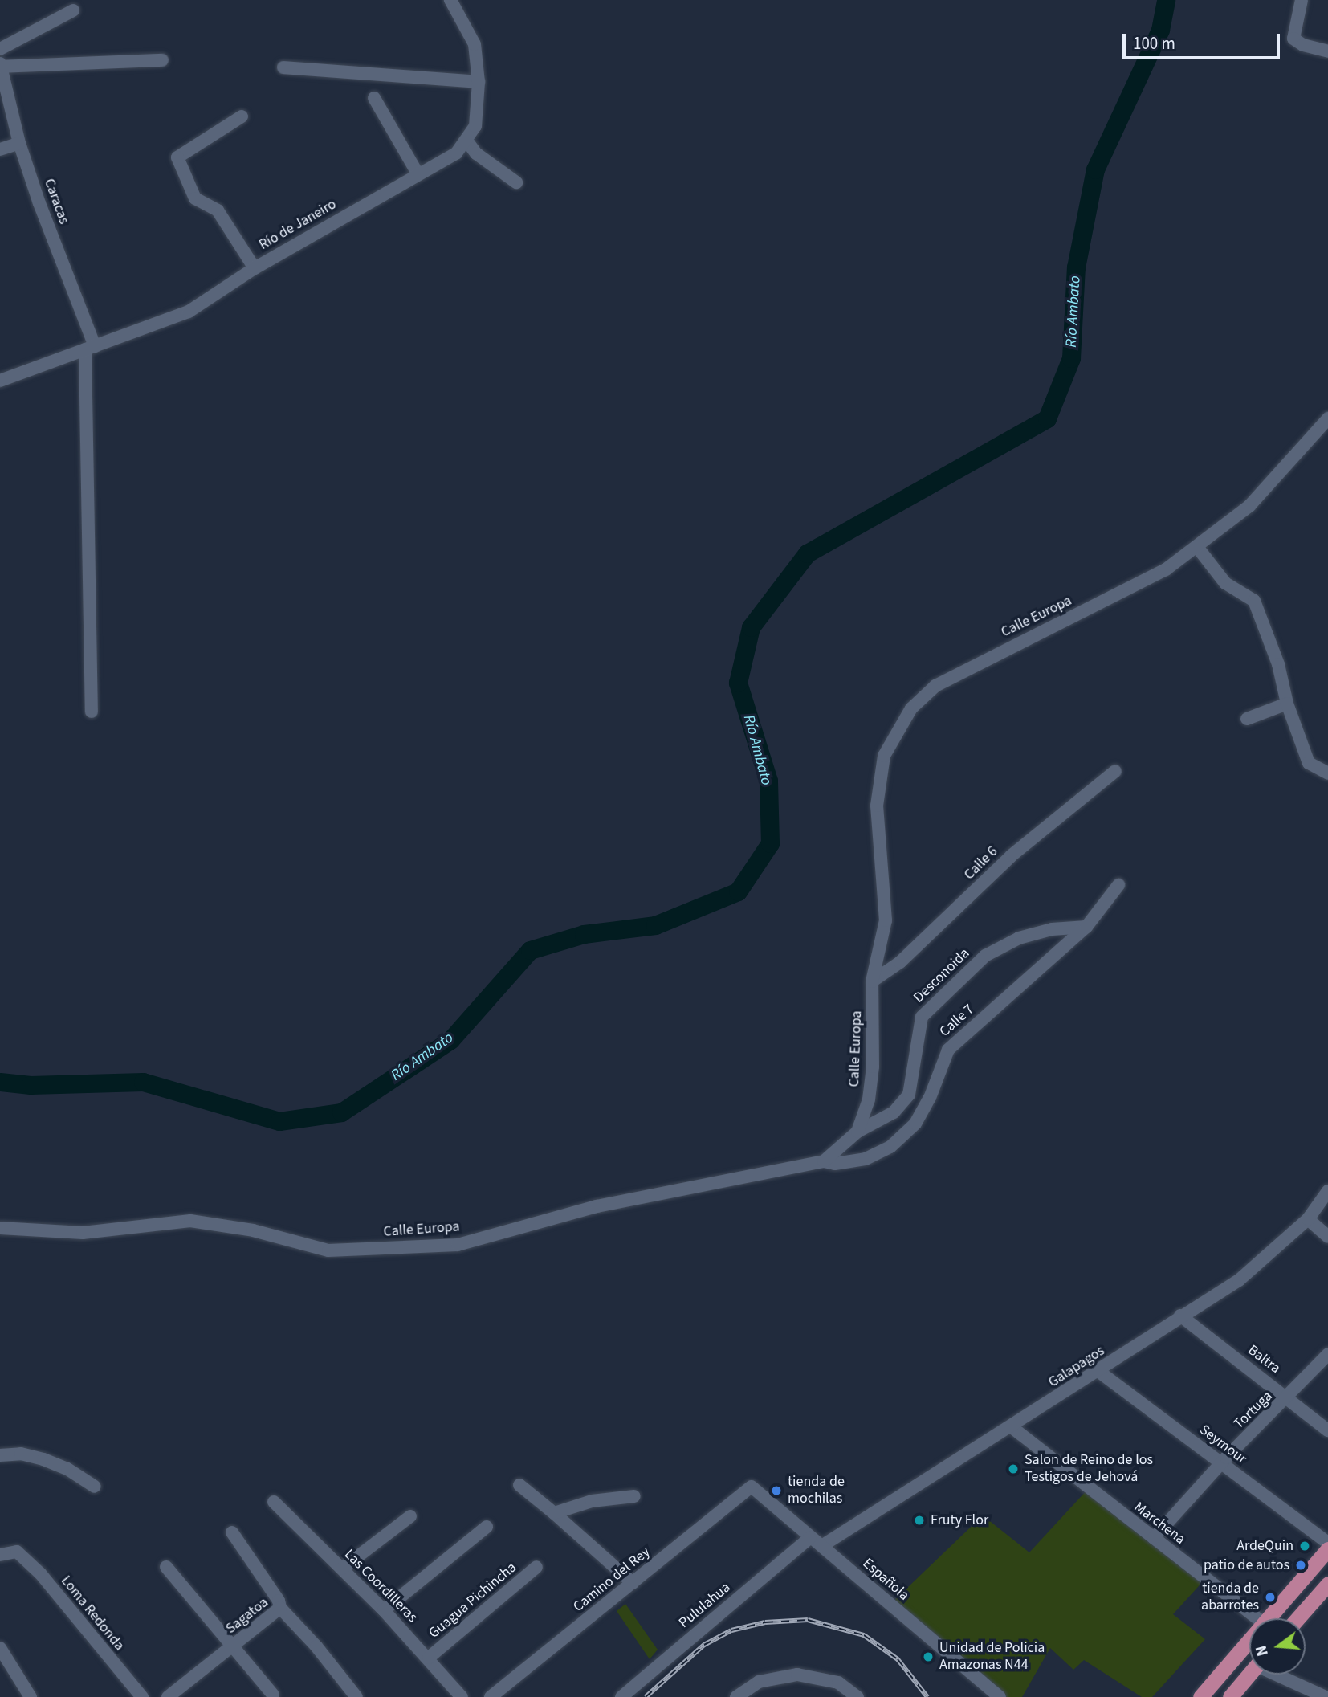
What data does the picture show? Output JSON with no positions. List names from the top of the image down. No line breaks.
{"streets":{"street":["Caracas","Río de Janeiro","Calle Europa","Calle 6","Desconoida","Calle 7","Baltra","Galapagos","Tortuga","Seymour","Marchena","Camino del Rey","Española","Las Coordilleras","Guagua Pichincha","Pululahua","Loma Redonda","Sagatoa"]},"crossings":[["Caracas","Río de Janeiro"],["Calle Europa","Calle 6"],["Calle Europa","Desconoida"],["Calle Europa","Calle 7"],["Desconoida","Calle 7"],["Baltra","Galapagos"],["Baltra","Tortuga"],["Galapagos","Seymour"],["Galapagos","Marchena"],["Galapagos","Española"],["Tortuga","Seymour"],["Tortuga","Marchena"],["Camino del Rey","Española"],["Española","Pululahua"],["Las Coordilleras","Guagua Pichincha"]],"water":["Río Ambato"],"places":["Salon de Reino de los Testigos de Jehová","tienda de mochilas","Fruty Flor","ArdeQuin","patio de autos","tienda de abarrotes","Unidad de Policia Amazonas N44"],"scale_bar":"100 m","north":"left"}
